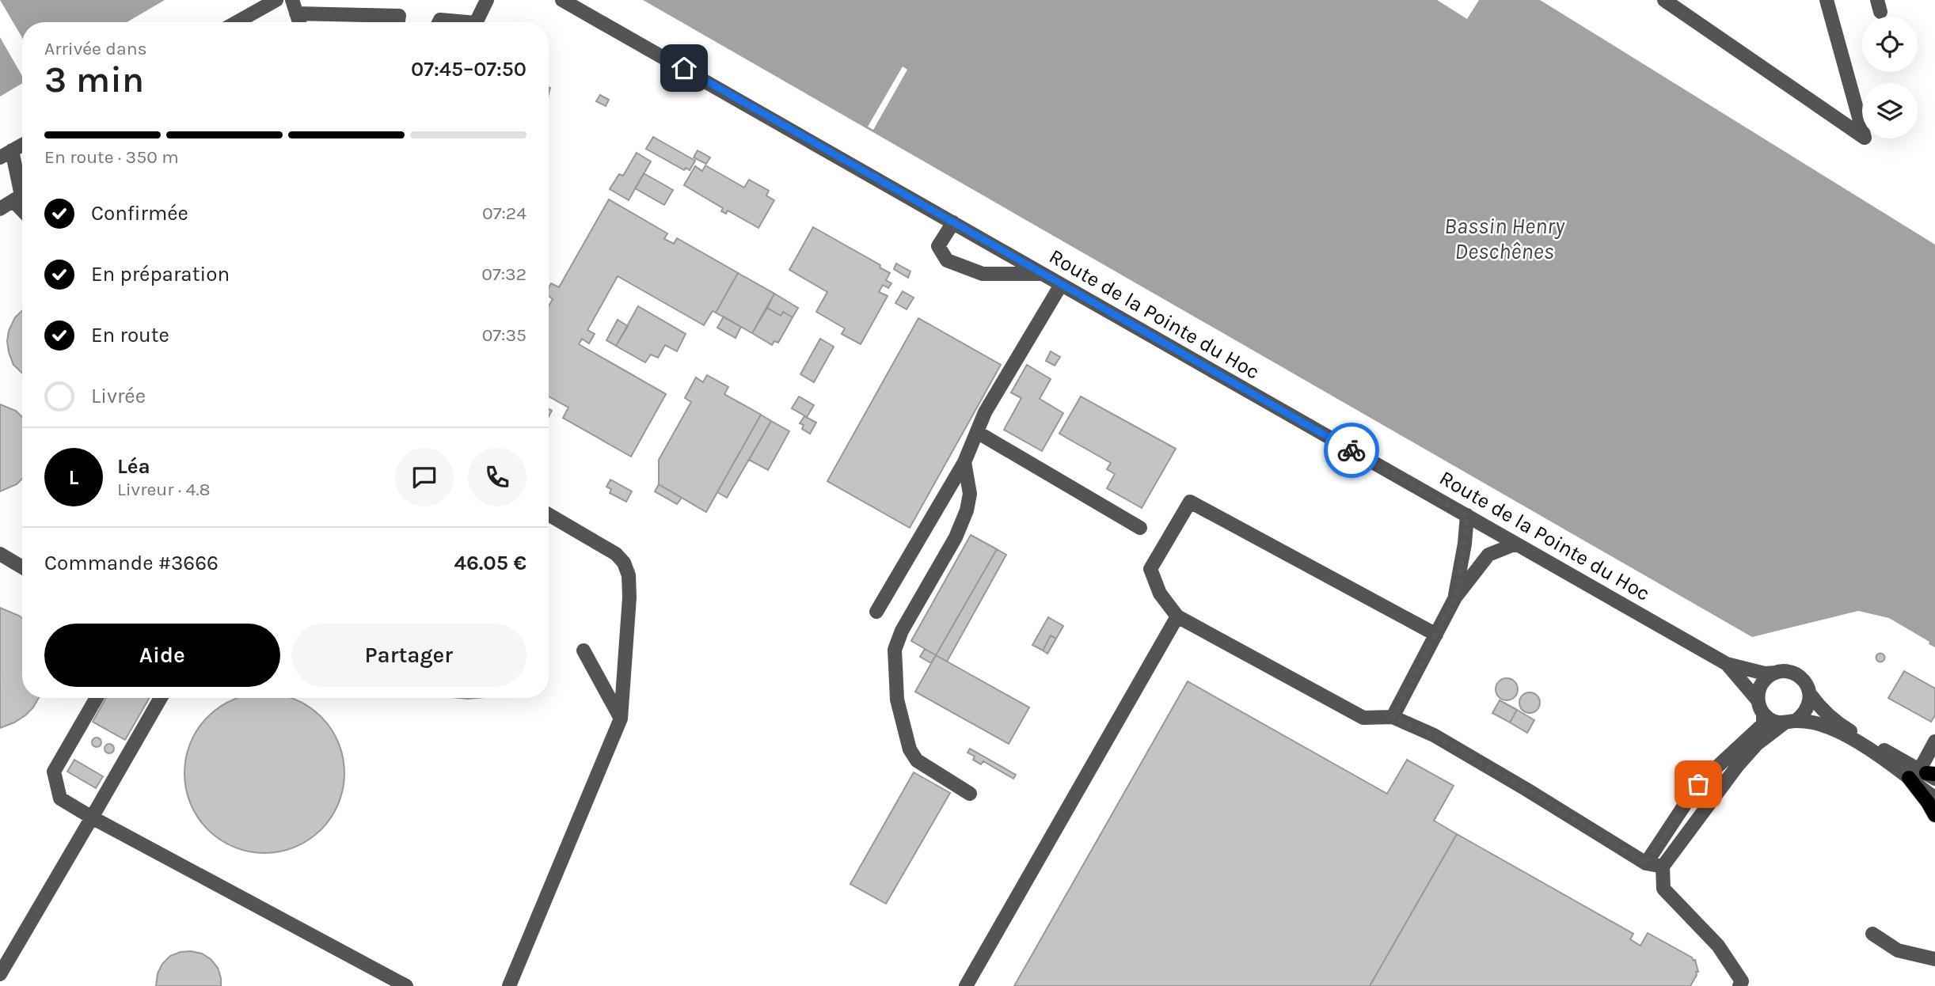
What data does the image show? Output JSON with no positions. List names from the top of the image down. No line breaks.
{"streets":{"street":["Route de la Pointe du Hoc"]},"water":["Bassin Henry Deschênes"],"page":{"heading":["3 min","Arrivée dans","07:45–07:50"],"panel":["Léa","Livreur · 4.8","Commande #3666","46.05 €"],"bar":"En route · 350 m","list":[["Confirmée","07:24"],["En préparation","07:32"],["En route","07:35"],"Livrée"],"round":"L","buttons":["Aide","Partager"]}}
